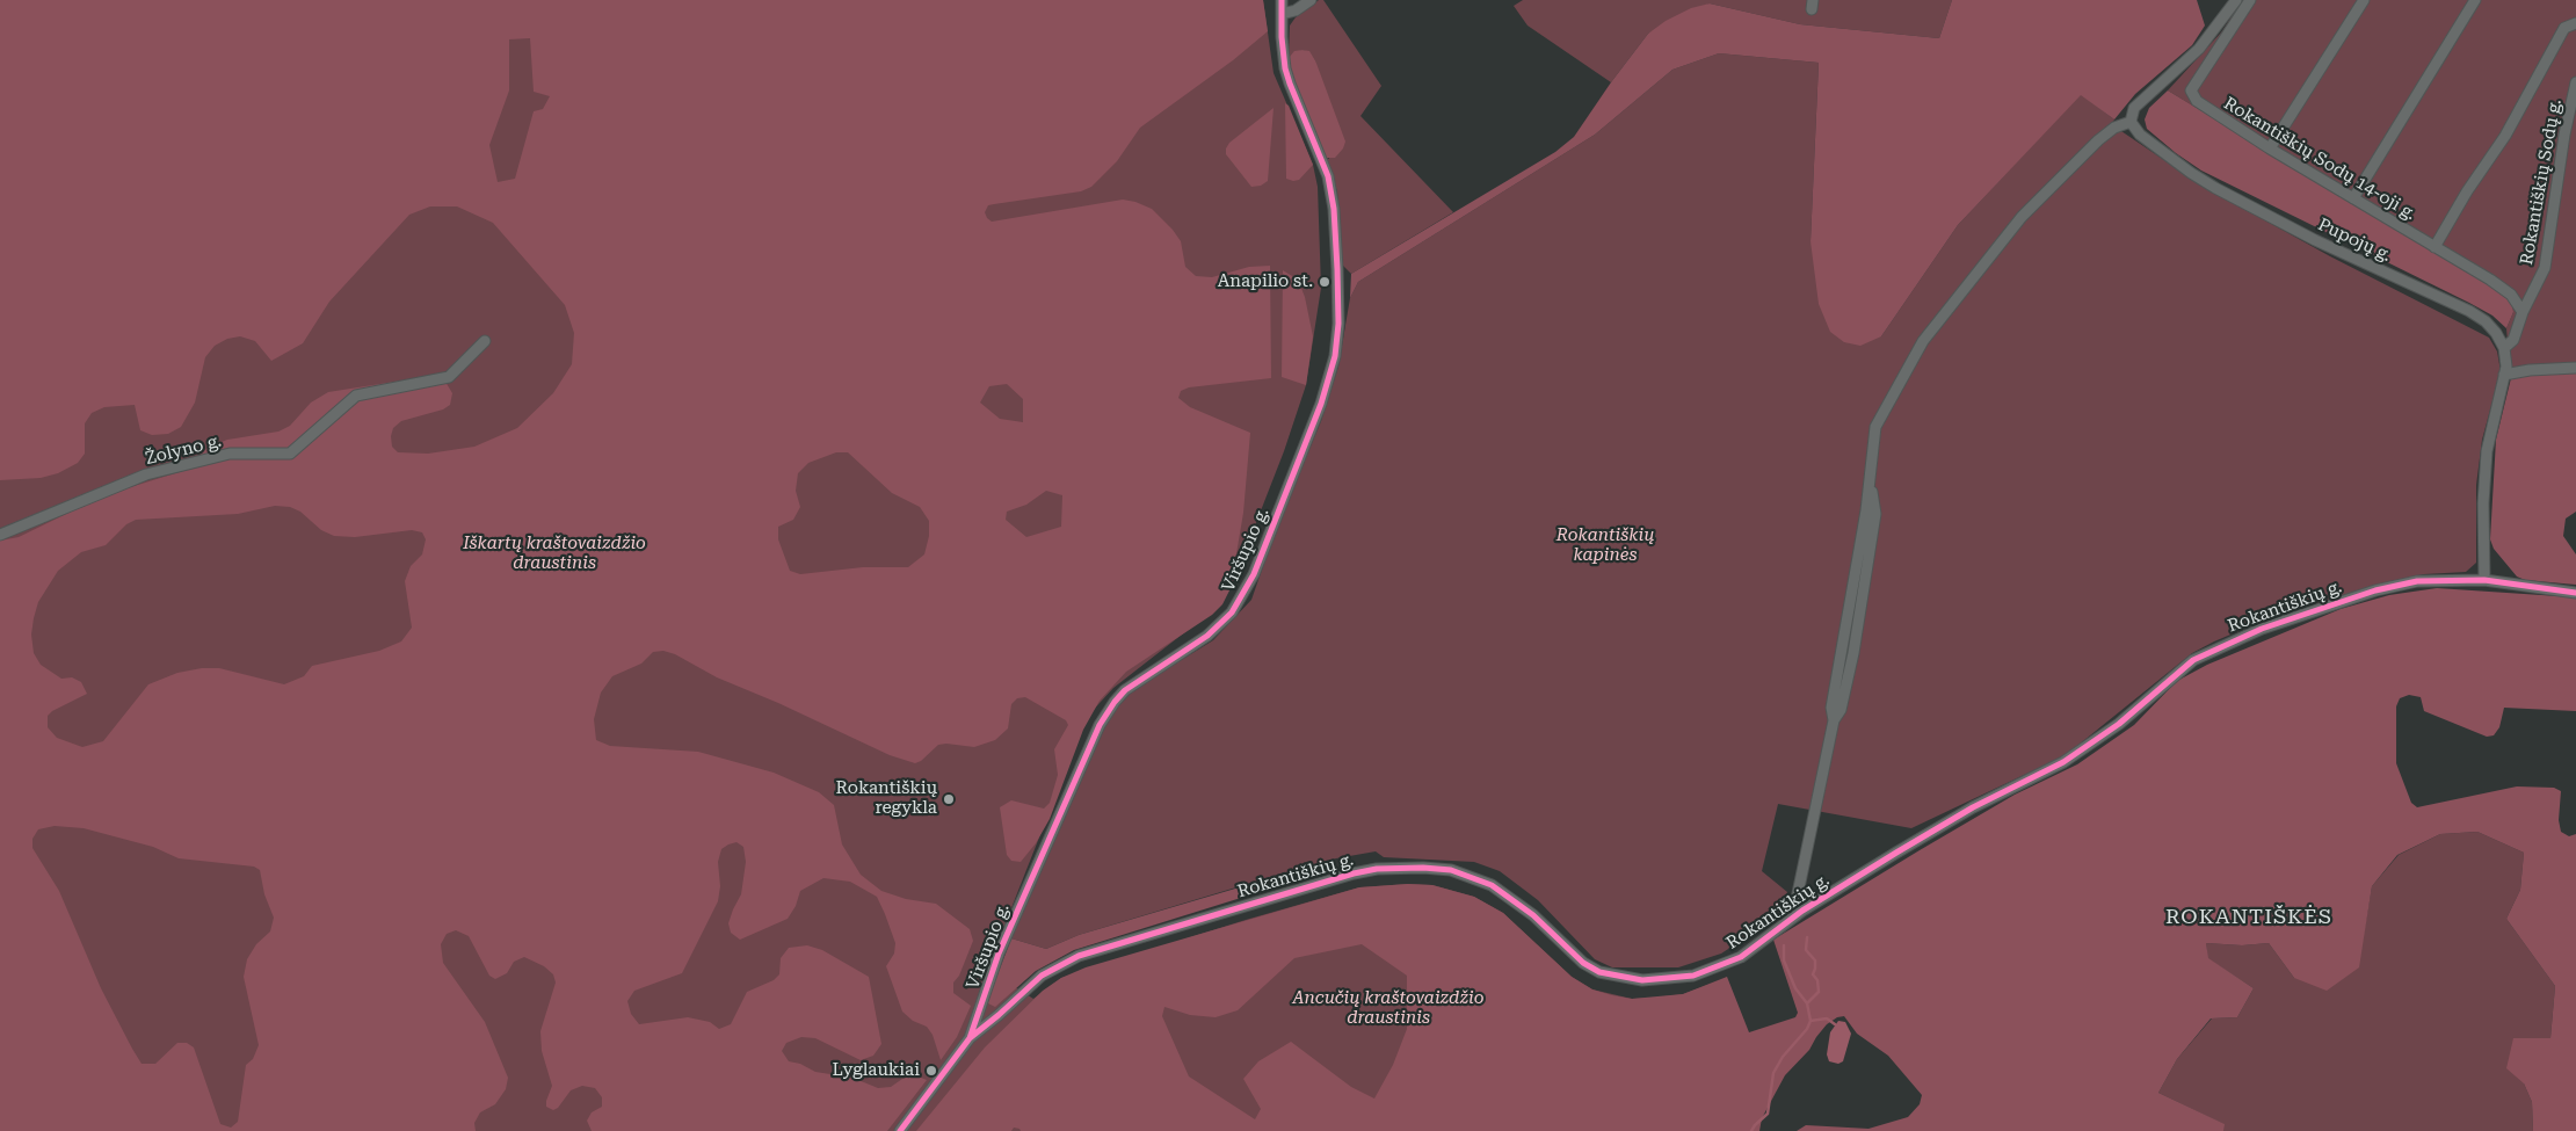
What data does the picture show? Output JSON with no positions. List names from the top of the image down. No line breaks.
{"streets":{"street":["Rokantiškių Sodų 14-oji g.","Rokantiškių Sodų g.","Pupojų g.","Žolyno g.","Viršupio g.","Rokantiškių g."]},"crossings":[["Rokantiškių Sodų 14-oji g.","Rokantiškių Sodų g."],["Rokantiškių Sodų g.","Pupojų g."],["Viršupio g.","Rokantiškių g."]],"districts":["ROKANTIŠKĖS"],"parks":["Rokantiškių kapinės","Iškartų kraštovaizdžio draustinis","Ancučių kraštovaizdžio draustinis"],"places":["Anapilio st.","Rokantiškių regykla","Lyglaukiai"]}
